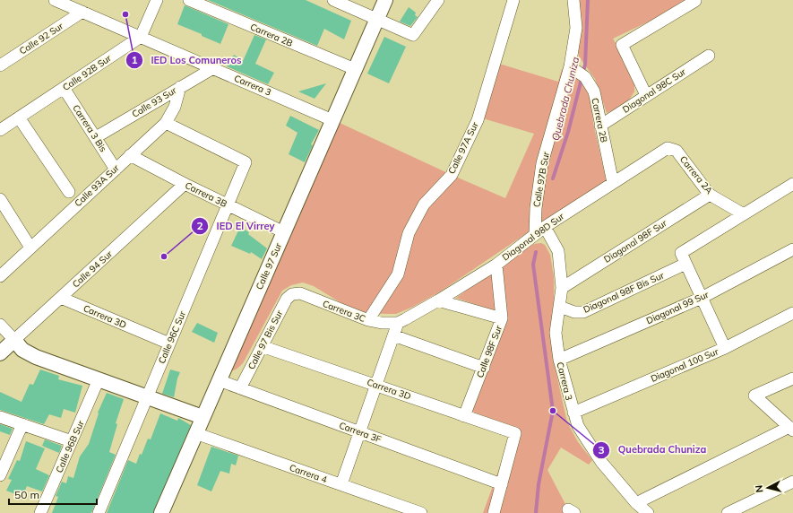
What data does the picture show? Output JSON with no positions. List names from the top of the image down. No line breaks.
{"streets":{"street":["Carrera 2B","Calle 92 Sur","Calle 92B Sur","Carrera 3","Diagonal 98C Sur","Calle 93 Sur","Carrera 3 Bis","Calle 97A Sur","Carrera 2A","Calle 97B Sur","Calle 93A Sur","Carrera 3B","Diagonal 98D Sur","Diagonal 98F Sur","Calle 97 Sur","Calle 94 Sur","Diagonal 98F Bis Sur","Diagonal 99 Sur","Carrera 3C","Carrera 3D","Calle 96C Sur","Calle 97 Bis Sur","Calle 98F Sur","Diagonal 100 Sur","Carrera 3F","Calle 96B Sur","Carrera 4"]},"crossings":[["Carrera 2B","Diagonal 98C Sur"],["Carrera 2B","Calle 97B Sur"],["Carrera 2B","Diagonal 98D Sur"],["Carrera 2B","Calle 97 Sur"],["Calle 92 Sur","Carrera 3"],["Calle 92B Sur","Carrera 3"],["Calle 92B Sur","Carrera 3 Bis"],["Carrera 3","Calle 93 Sur"],["Carrera 3","Calle 97B Sur"],["Carrera 3","Diagonal 98D Sur"],["Carrera 3","Diagonal 98F Sur"],["Carrera 3","Calle 97 Sur"],["Carrera 3","Diagonal 98F Bis Sur"],["Carrera 3","Diagonal 99 Sur"],["Carrera 3","Diagonal 100 Sur"],["Calle 93 Sur","Carrera 3 Bis"],["Calle 93 Sur","Calle 93A Sur"],["Carrera 3 Bis","Calle 93A Sur"],["Calle 97A Sur","Carrera 3C"],["Carrera 2A","Diagonal 98D Sur"],["Carrera 2A","Diagonal 98F Sur"],["Carrera 2A","Diagonal 98F Bis Sur"],["Calle 97B Sur","Diagonal 98D Sur"],["Calle 93A Sur","Carrera 3B"],["Calle 93A Sur","Calle 96C Sur"],["Carrera 3B","Calle 97 Sur"],["Carrera 3B","Calle 94 Sur"],["Carrera 3B","Calle 96C Sur"],["Diagonal 98D Sur","Carrera 3C"],["Diagonal 98D Sur","Calle 98F Sur"],["Calle 97 Sur","Carrera 3F"],["Calle 97 Sur","Carrera 4"],["Calle 94 Sur","Carrera 3D"],["Carrera 3C","Calle 97 Bis Sur"],["Carrera 3D","Calle 96C Sur"],["Carrera 3D","Calle 97 Bis Sur"],["Carrera 3D","Calle 98F Sur"],["Carrera 3D","Carrera 3F"],["Calle 97 Bis Sur","Carrera 3F"]],"water":["Quebrada Chuniza"],"places":["IED Los Comuneros","IED El Virrey","Quebrada Chuniza"],"scale_bar":"50 m","north":"left"}
